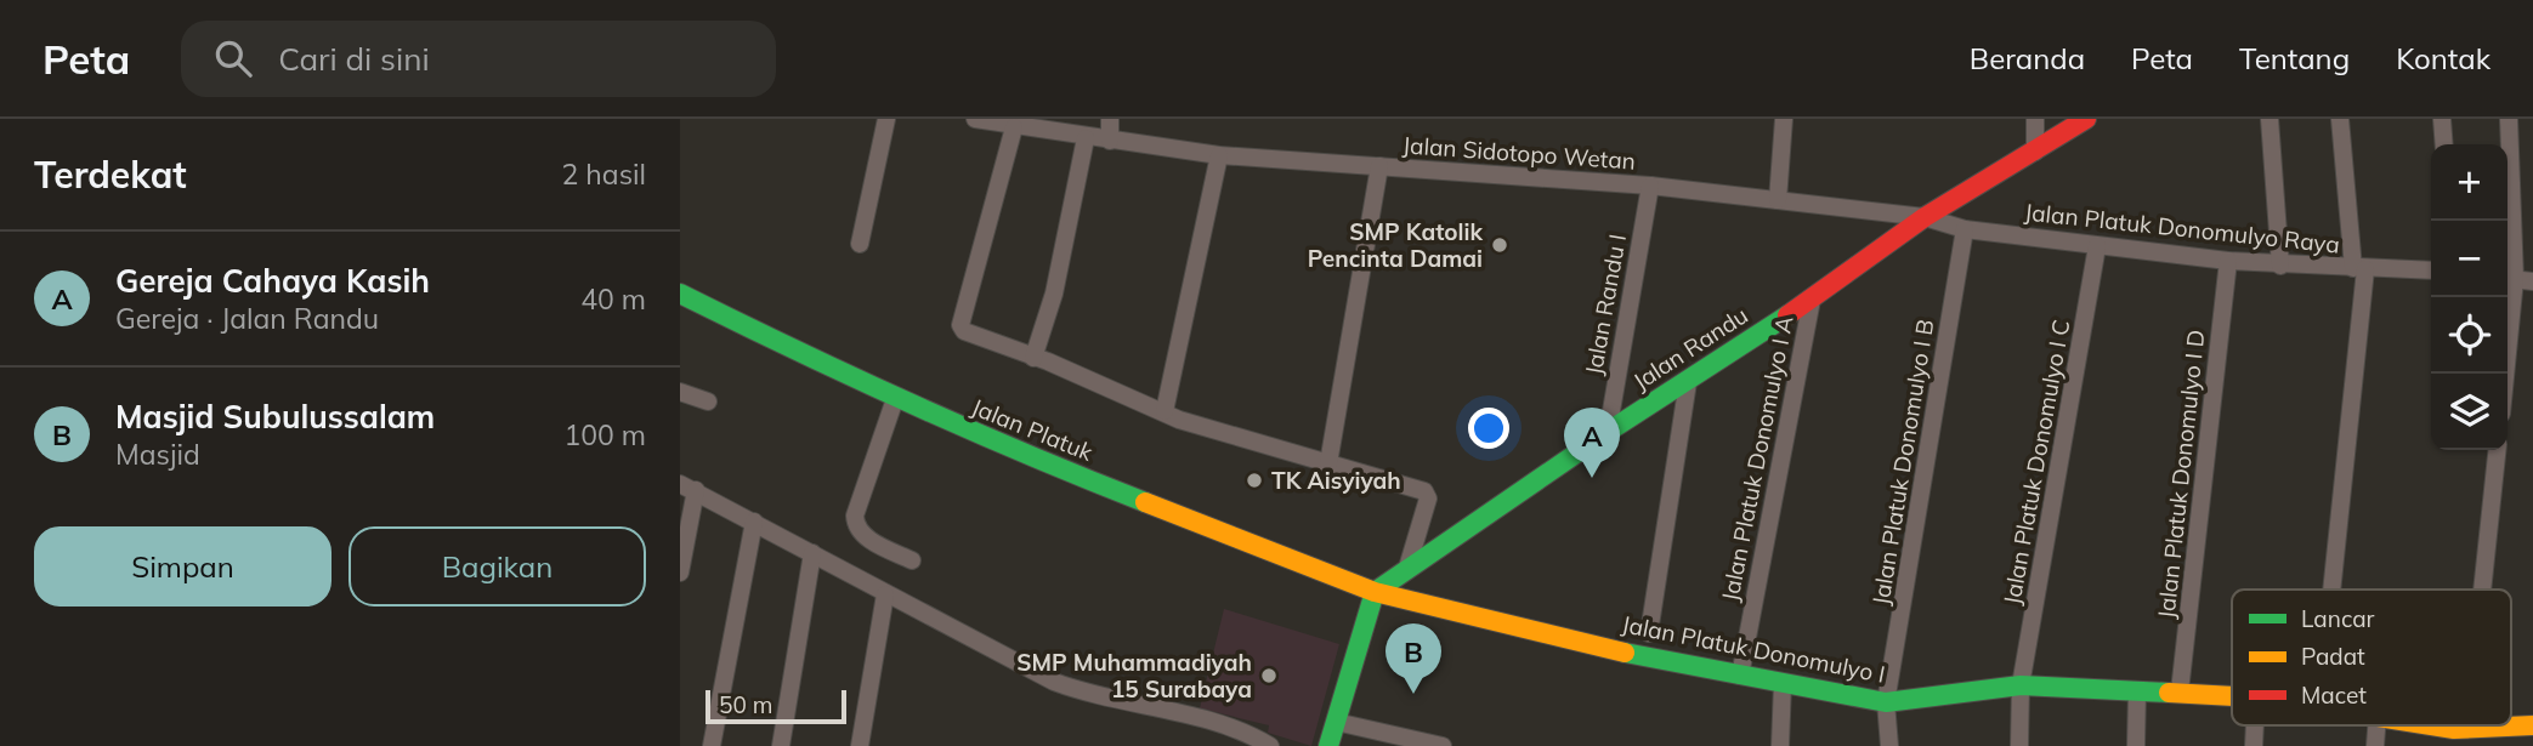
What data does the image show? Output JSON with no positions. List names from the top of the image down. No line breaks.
{"streets":{"street":["Jalan Sidotopo Wetan","Jalan Platuk Donomulyo Raya","Jalan Randu I","Jalan Randu","Jalan Platuk","Jalan Platuk Donomulyo I A","Jalan Platuk Donomulyo I B","Jalan Platuk Donomulyo I C","Jalan Platuk Donomulyo I D","Jalan Platuk Donomulyo I"]},"crossings":[["Jalan Sidotopo Wetan","Jalan Platuk Donomulyo Raya"],["Jalan Sidotopo Wetan","Jalan Randu I"],["Jalan Sidotopo Wetan","Jalan Randu"],["Jalan Platuk Donomulyo Raya","Jalan Randu"],["Jalan Platuk Donomulyo Raya","Jalan Platuk Donomulyo I B"],["Jalan Platuk Donomulyo Raya","Jalan Platuk Donomulyo I C"],["Jalan Platuk Donomulyo Raya","Jalan Platuk Donomulyo I D"],["Jalan Randu I","Jalan Randu"],["Jalan Randu","Jalan Platuk"],["Jalan Randu","Jalan Platuk Donomulyo I A"],["Jalan Randu","Jalan Platuk Donomulyo I"],["Jalan Platuk","Jalan Platuk Donomulyo I"],["Jalan Platuk Donomulyo I A","Jalan Platuk Donomulyo I"],["Jalan Platuk Donomulyo I B","Jalan Platuk Donomulyo I"],["Jalan Platuk Donomulyo I C","Jalan Platuk Donomulyo I"],["Jalan Platuk Donomulyo I D","Jalan Platuk Donomulyo I"]],"places":["SMP Katolik Pencinta Damai","TK Aisyiyah","SMP Muhammadiyah 15 Surabaya"],"legend":["Lancar","Padat","Macet"],"scale_bar":"50 m","page":{"header":"Peta","search":"Cari di sini","nav":["Beranda","Peta","Tentang","Kontak"],"heading":["Terdekat","2 hasil"],"map_buttons":["+","−"],"list":[{"mark":"A","name":"Gereja Cahaya Kasih","note":"Gereja · Jalan Randu","value":"40 m"},{"mark":"B","name":"Masjid Subulussalam","note":"Masjid","value":"100 m"}],"pins":["A","B"],"buttons":["Simpan","Bagikan"],"scale":"50 m"}}
